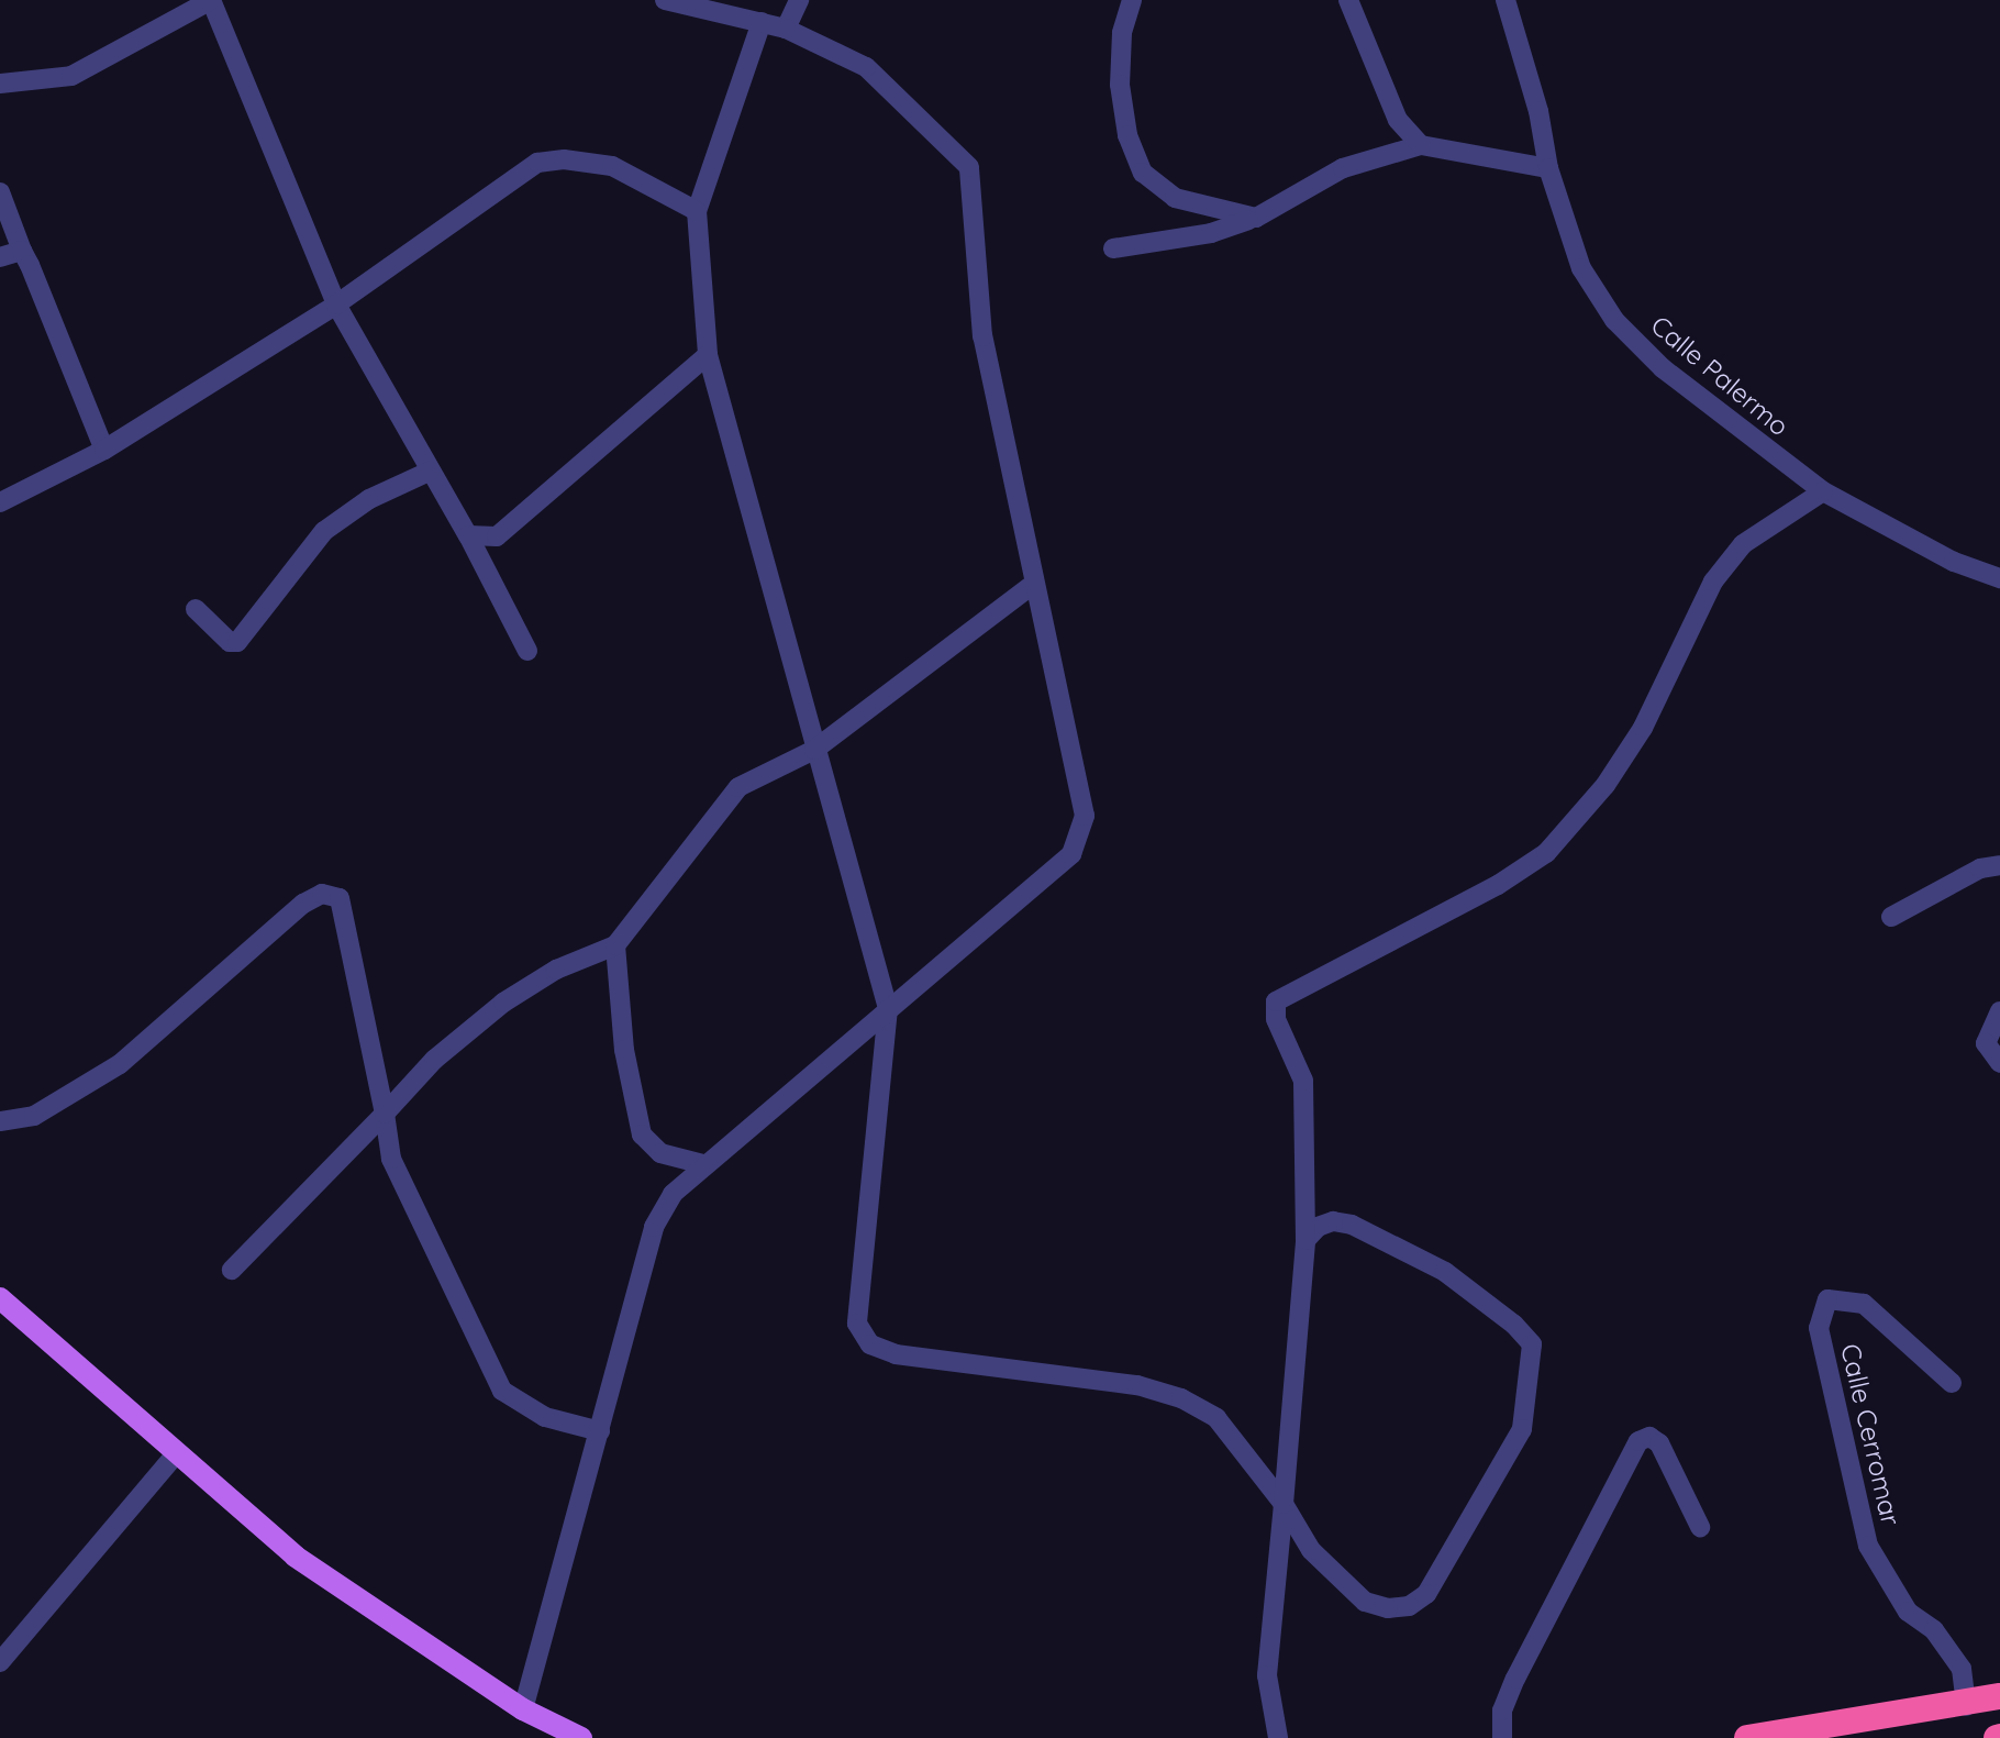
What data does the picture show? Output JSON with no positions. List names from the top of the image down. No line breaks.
{"streets":{"street":["Calle Palermo","Calle Cerromar"]}}
